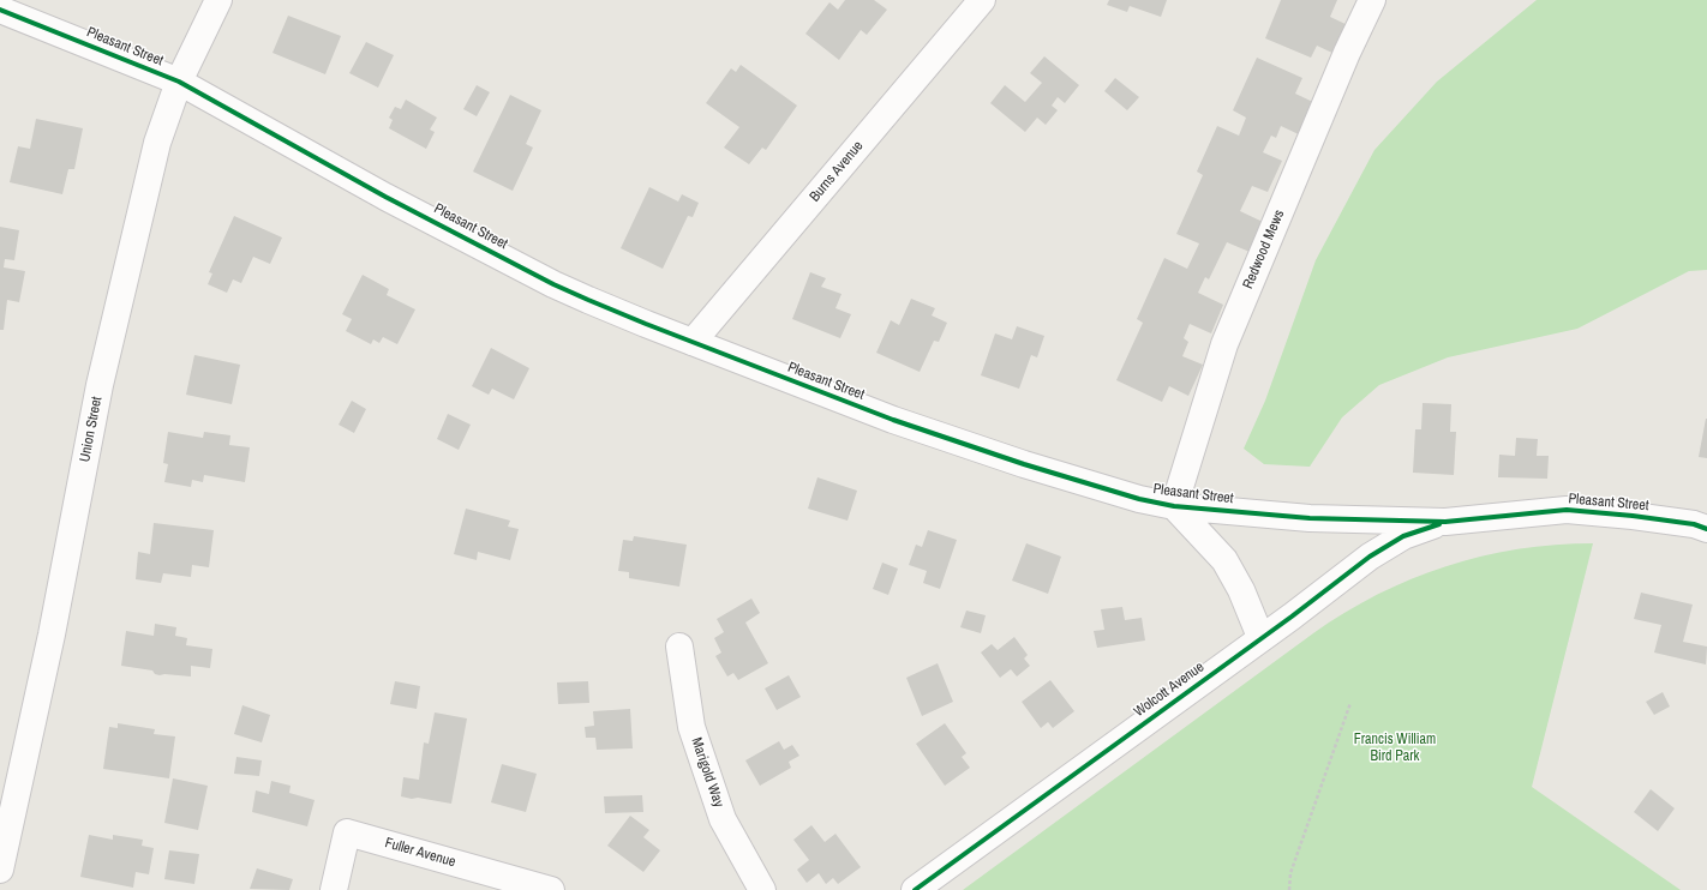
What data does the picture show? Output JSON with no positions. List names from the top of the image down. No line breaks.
{"streets":{"street":["Pleasant Street","Burns Avenue","Redwood Mews","Union Street","Wolcott Avenue","Marigold Way","Fuller Avenue"]},"crossings":[["Pleasant Street","Burns Avenue"],["Pleasant Street","Redwood Mews"],["Pleasant Street","Union Street"],["Pleasant Street","Wolcott Avenue"]],"parks":["Francis William Bird Park"]}
